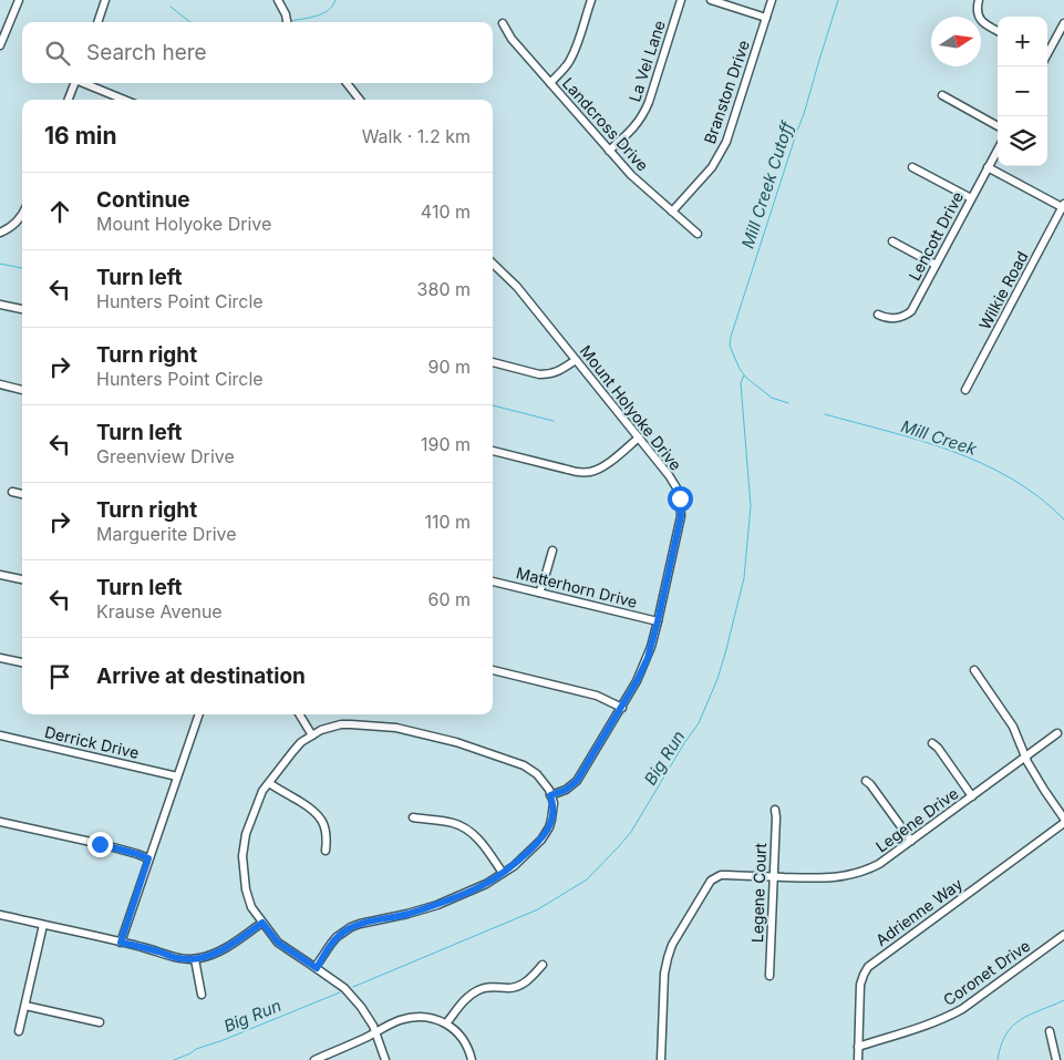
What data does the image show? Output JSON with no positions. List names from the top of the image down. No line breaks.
{"streets":{"street":["La Vel Lane","Branston Drive","Landcross Drive","Lencott Drive","Wilkie Road","Mount Holyoke Drive","Matterhorn Drive","Derrick Drive","Legene Drive","Legene Court","Adrienne Way","Coronet Drive"]},"crossings":[["La Vel Lane","Landcross Drive"],["Branston Drive","Landcross Drive"],["Mount Holyoke Drive","Matterhorn Drive"],["Legene Drive","Legene Court"],["Adrienne Way","Coronet Drive"]],"water":["Mill Creek Cutoff","Mill Creek","Big Run"],"north":"right","page":{"map_buttons":["+","−"],"search":"Search here","heading":["16 min","Walk · 1.2 km"],"list":[["Continue","Mount Holyoke Drive","410 m"],["Turn left","Hunters Point Circle","380 m"],["Turn right","Hunters Point Circle","90 m"],["Turn left","Greenview Drive","190 m"],["Turn right","Marguerite Drive","110 m"],["Turn left","Krause Avenue","60 m"],"Arrive at destination"]}}
